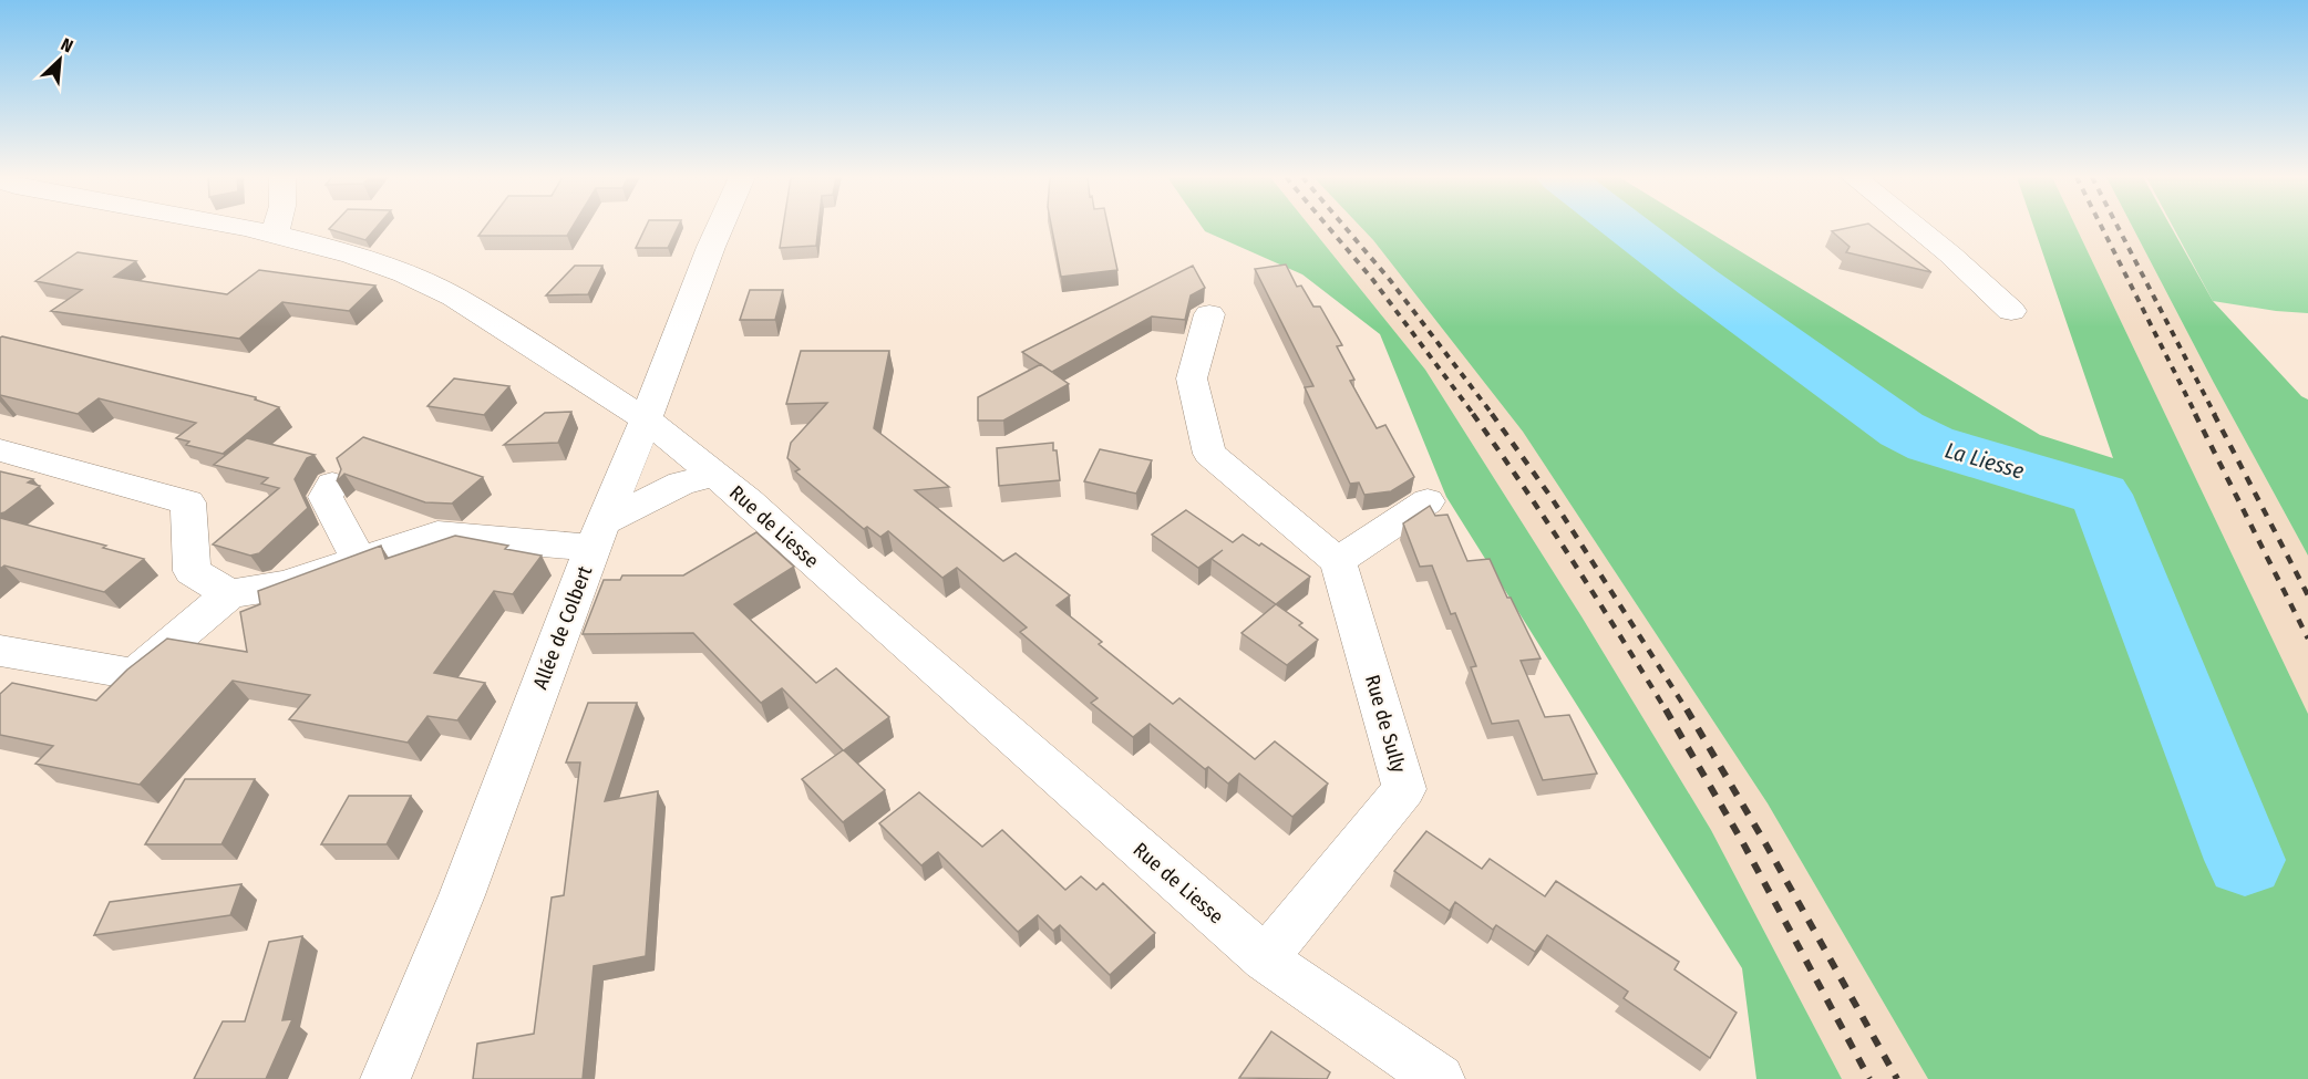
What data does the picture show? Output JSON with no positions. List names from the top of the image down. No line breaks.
{"streets":{"street":["Rue de Liesse","Allée de Colbert","Rue de Sully"]},"crossings":[["Rue de Liesse","Allée de Colbert"],["Rue de Liesse","Rue de Sully"]],"water":["La Liesse"],"north":"top right"}
